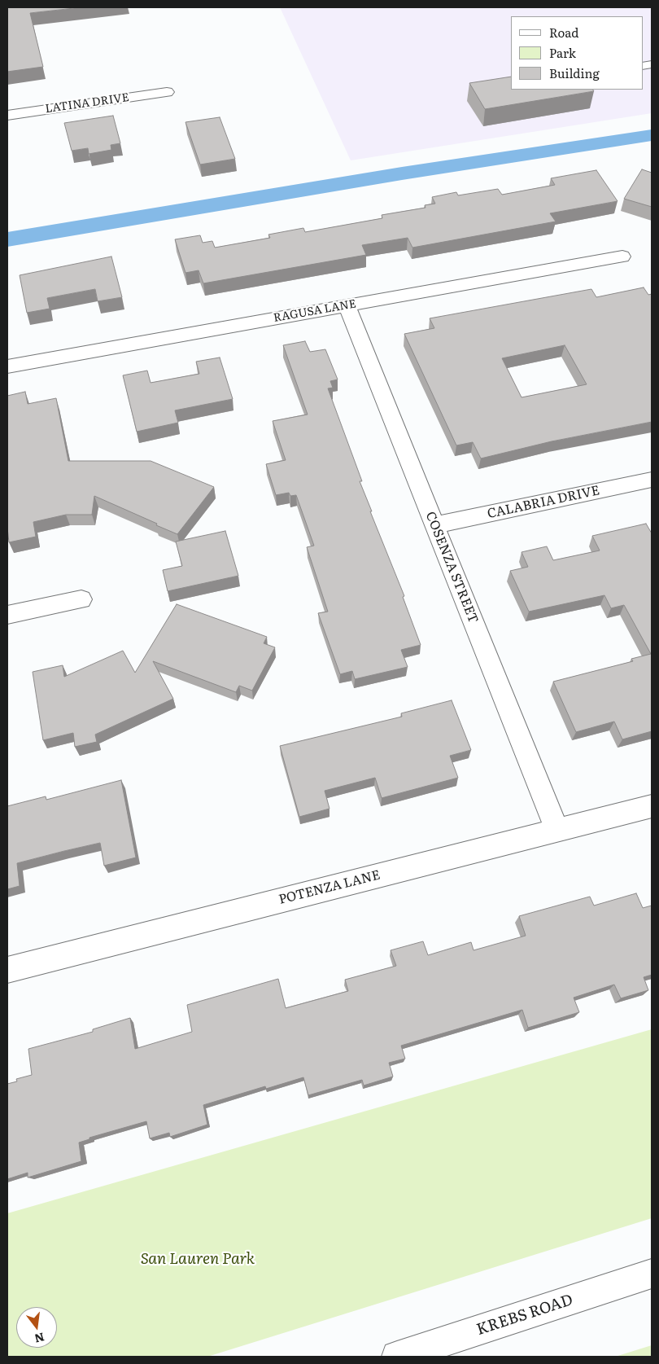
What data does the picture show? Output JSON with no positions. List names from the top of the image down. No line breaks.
{"streets":{"street":["LATINA DRIVE","RAGUSA LANE","CALABRIA DRIVE","COSENZA STREET","POTENZA LANE","KREBS ROAD"]},"crossings":[["RAGUSA LANE","COSENZA STREET"],["CALABRIA DRIVE","COSENZA STREET"],["COSENZA STREET","POTENZA LANE"]],"parks":["San Lauren Park"],"legend":["Road","Park","Building"],"north":"bottom"}
